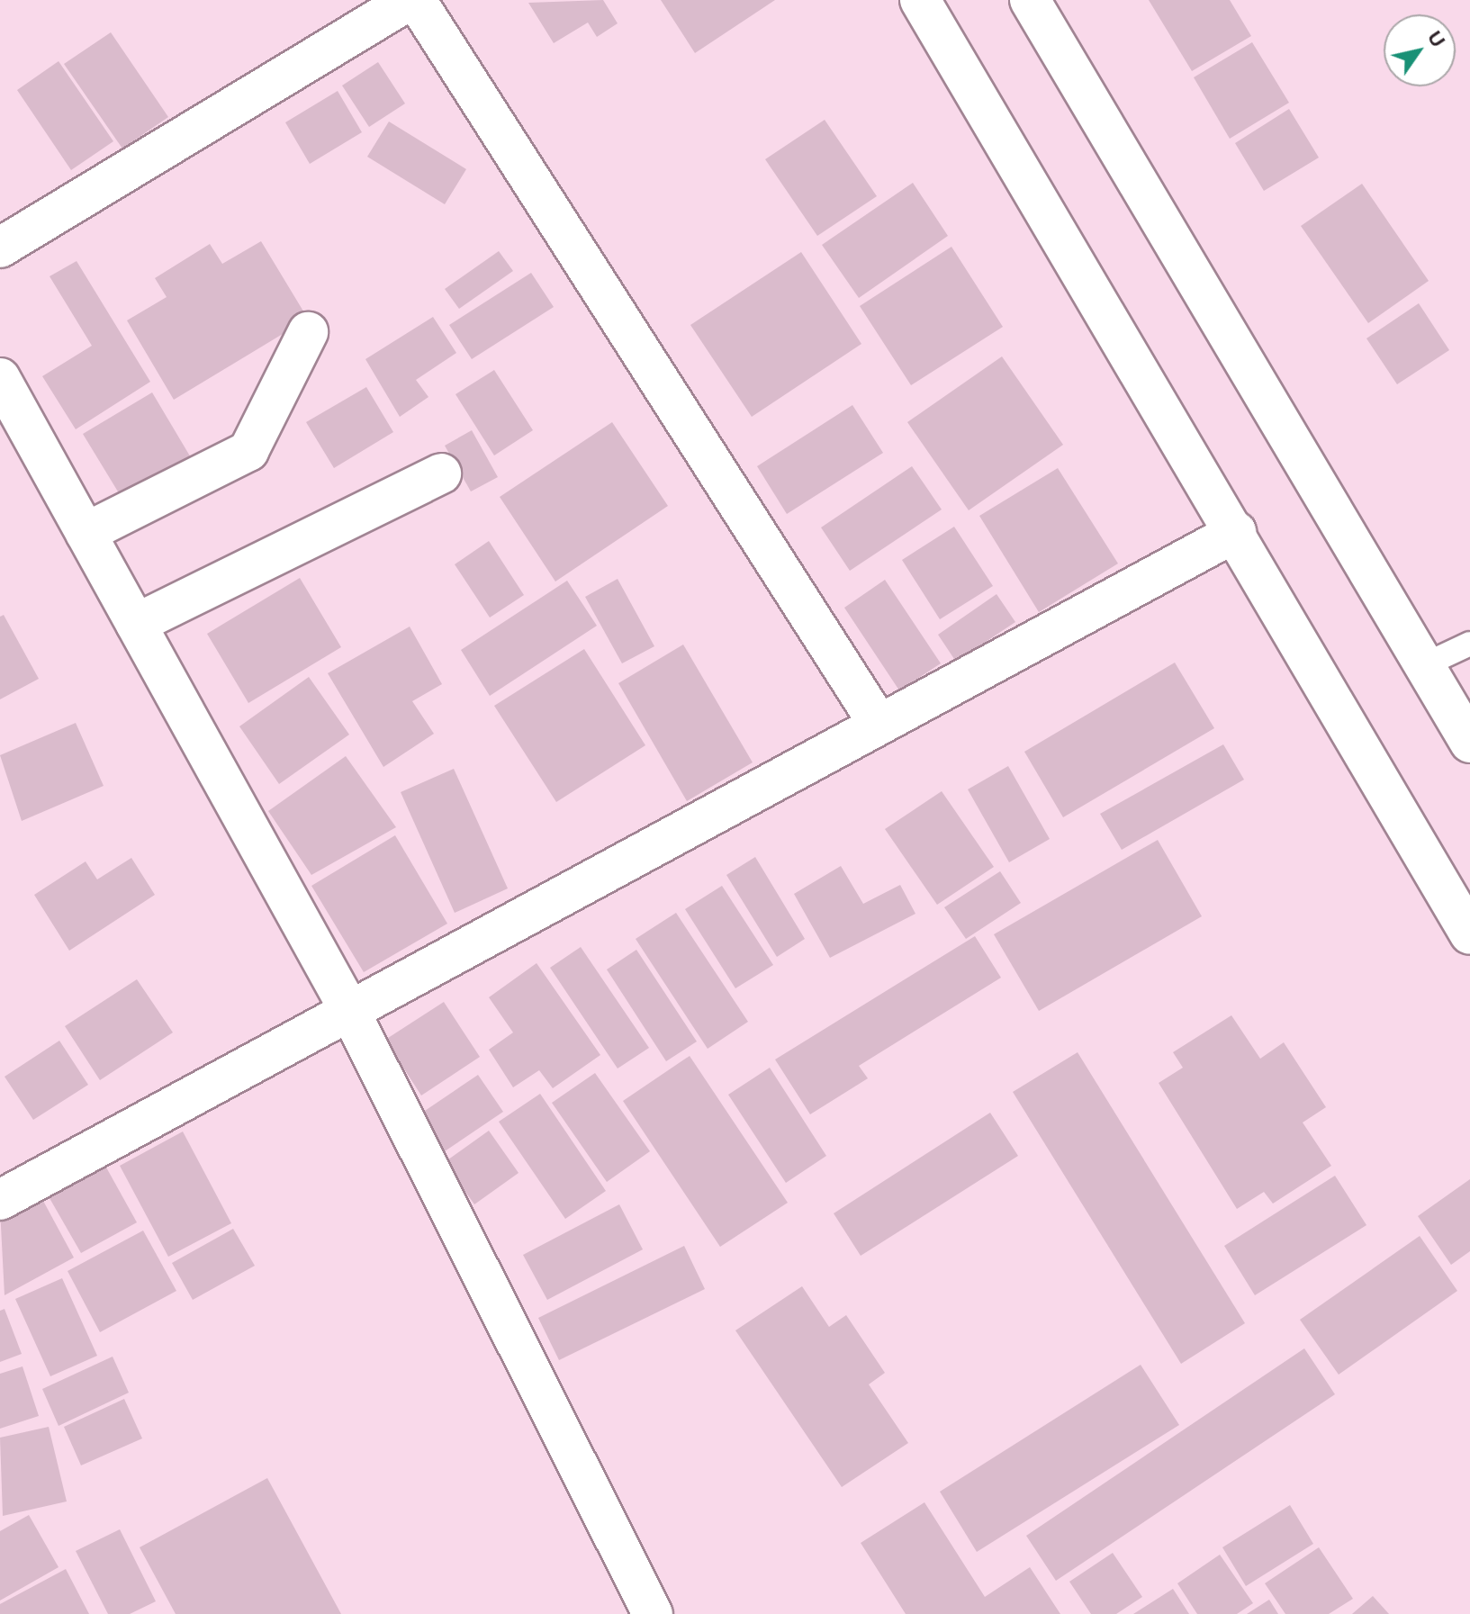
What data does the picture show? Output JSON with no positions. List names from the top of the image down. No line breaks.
{"north":"top right"}
